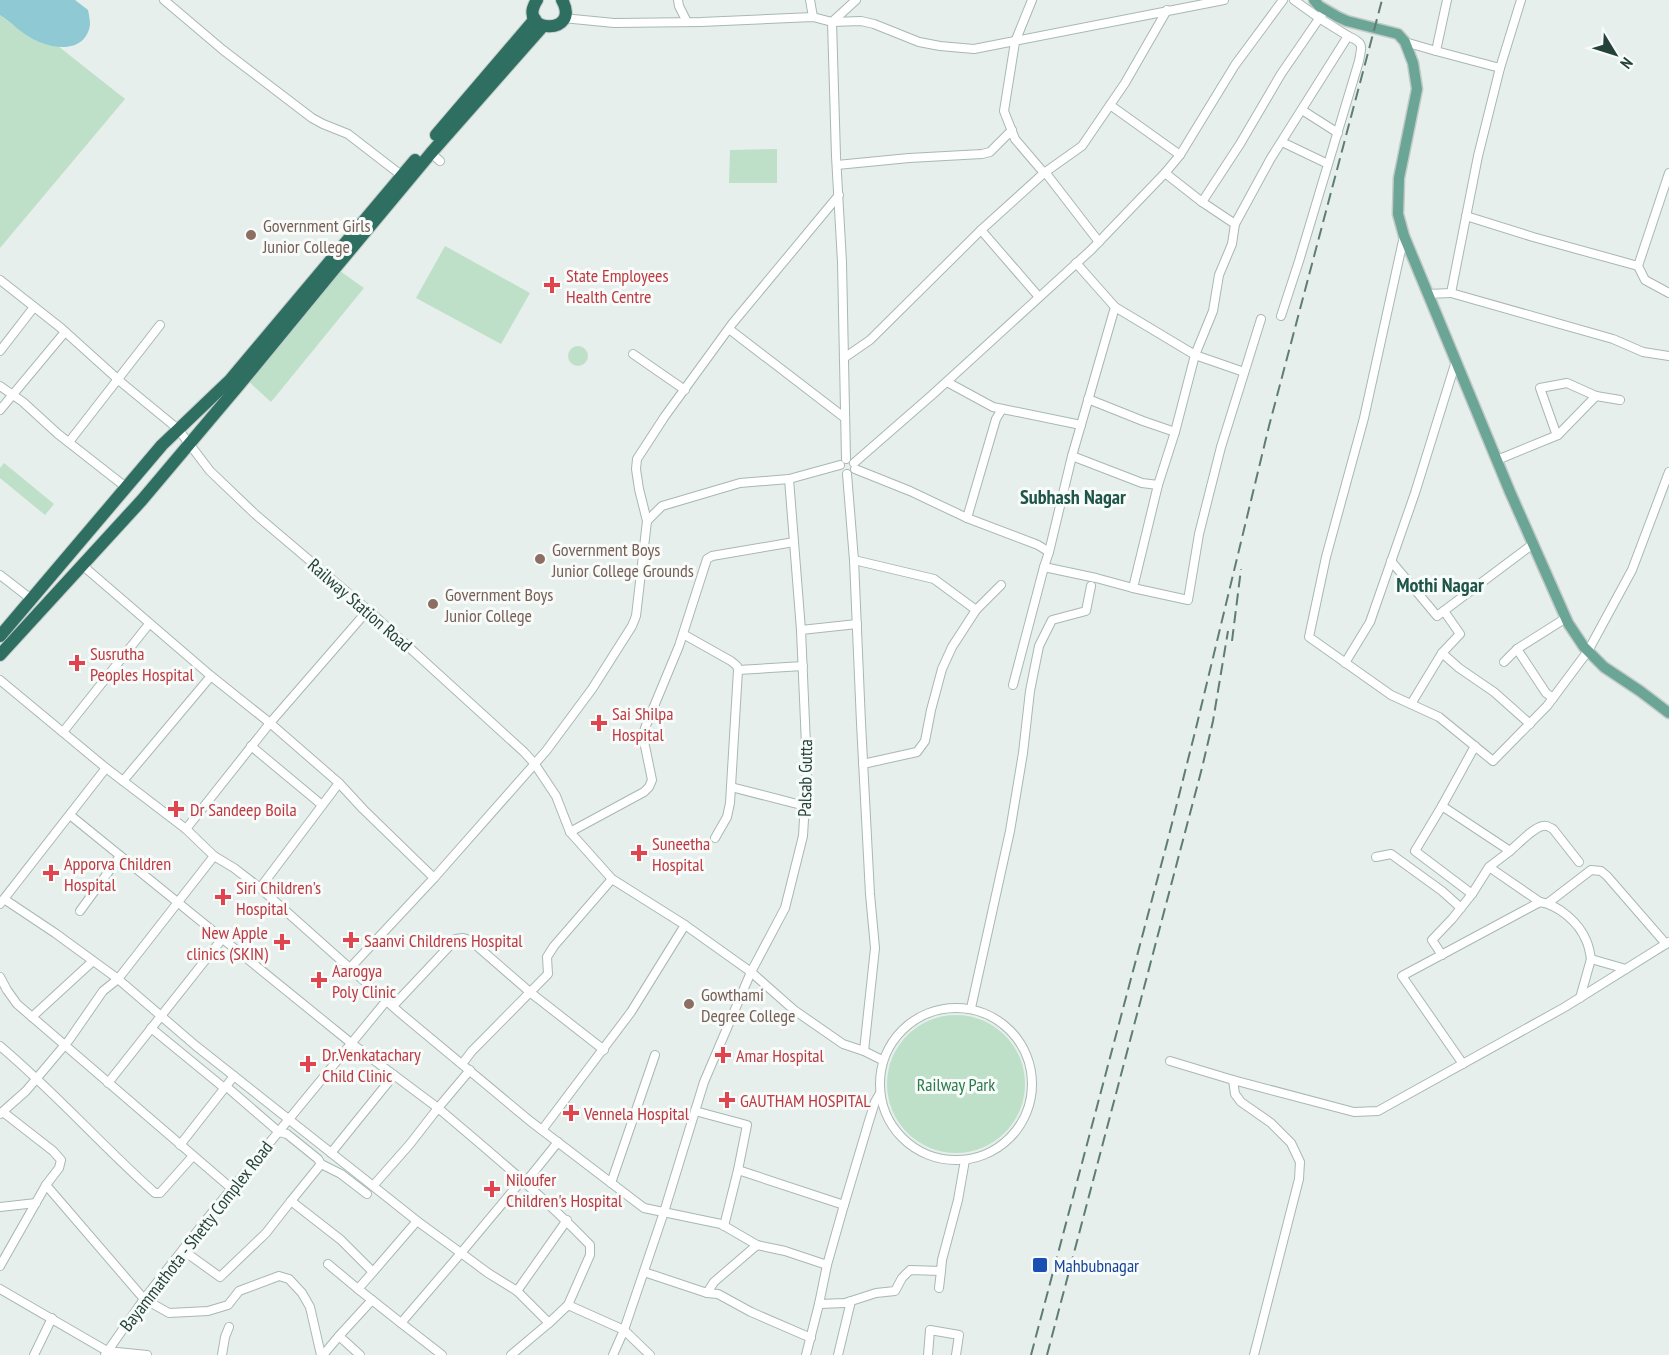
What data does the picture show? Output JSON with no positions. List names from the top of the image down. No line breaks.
{"streets":{"street":["Railway Station Road","Palsab Gutta","Bayammathota - Shetty Complex Road"]},"districts":["Subhash Nagar","Mothi Nagar"],"parks":["Railway Park"],"places":{"other":["Government Girls Junior College","Government Boys Junior College Grounds","Government Boys Junior College","Gowthami Degree College"],"health":["State Employees Health Centre","Susrutha Peoples Hospital","Sai Shilpa Hospital","Dr Sandeep Boila","Suneetha Hospital","Apporva Children Hospital","Siri Children's Hospital","Saanvi Childrens Hospital","New Apple clinics (SKIN)","Aarogya Poly Clinic","Amar Hospital","Dr.Venkatachary Child Clinic","GAUTHAM HOSPITAL","Vennela Hospital","Niloufer Children's Hospital"],"transit":["Mahbubnagar"]},"north":"bottom right"}
